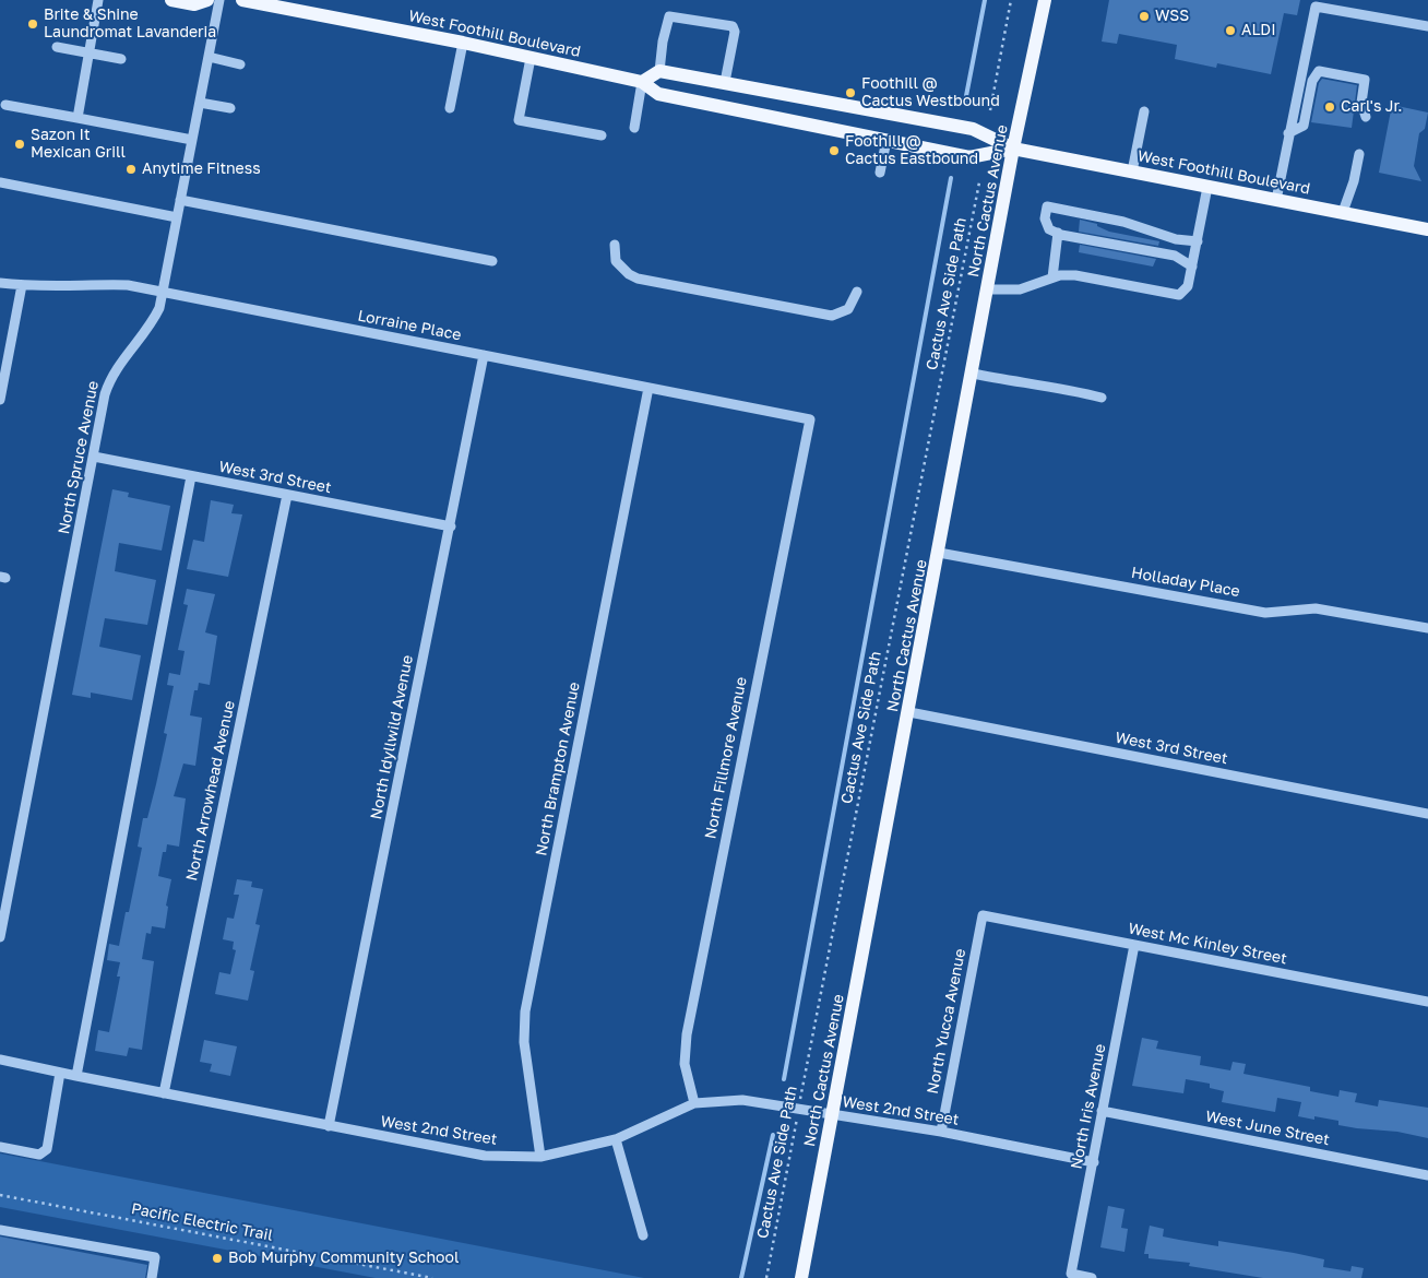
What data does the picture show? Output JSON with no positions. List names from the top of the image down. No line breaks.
{"streets":{"main road":["West Foothill Boulevard","North Cactus Avenue"],"street":["Lorraine Place","North Spruce Avenue","West 3rd Street","Holladay Place","North Idyllwild Avenue","North Fillmore Avenue","North Brampton Avenue","North Arrowhead Avenue","West Mc Kinley Street","North Yucca Avenue","North Iris Avenue","West 2nd Street","West June Street"],"path":["Cactus Ave Side Path","Pacific Electric Trail"]},"crossings":[["West Foothill Boulevard","North Cactus Avenue"],["North Cactus Avenue","West 3rd Street"],["North Cactus Avenue","Holladay Place"],["North Cactus Avenue","West 2nd Street"],["Cactus Ave Side Path","West 2nd Street"],["Lorraine Place","North Spruce Avenue"],["Lorraine Place","North Idyllwild Avenue"],["Lorraine Place","North Fillmore Avenue"],["Lorraine Place","North Brampton Avenue"],["North Spruce Avenue","West 3rd Street"],["West 3rd Street","North Idyllwild Avenue"],["West 3rd Street","North Arrowhead Avenue"],["North Idyllwild Avenue","West 2nd Street"],["North Fillmore Avenue","West 2nd Street"],["North Brampton Avenue","West 2nd Street"],["North Arrowhead Avenue","West 2nd Street"],["West Mc Kinley Street","North Yucca Avenue"],["West Mc Kinley Street","North Iris Avenue"],["North Yucca Avenue","West 2nd Street"],["North Iris Avenue","West 2nd Street"],["North Iris Avenue","West June Street"]],"places":["WSS","Brite & Shine Laundromat Lavanderia","ALDI","Foothill @ Cactus Westbound","Carl's Jr.","Sazon It Mexican Grill","Foothill @ Cactus Eastbound","Anytime Fitness","Bob Murphy Community School"]}
